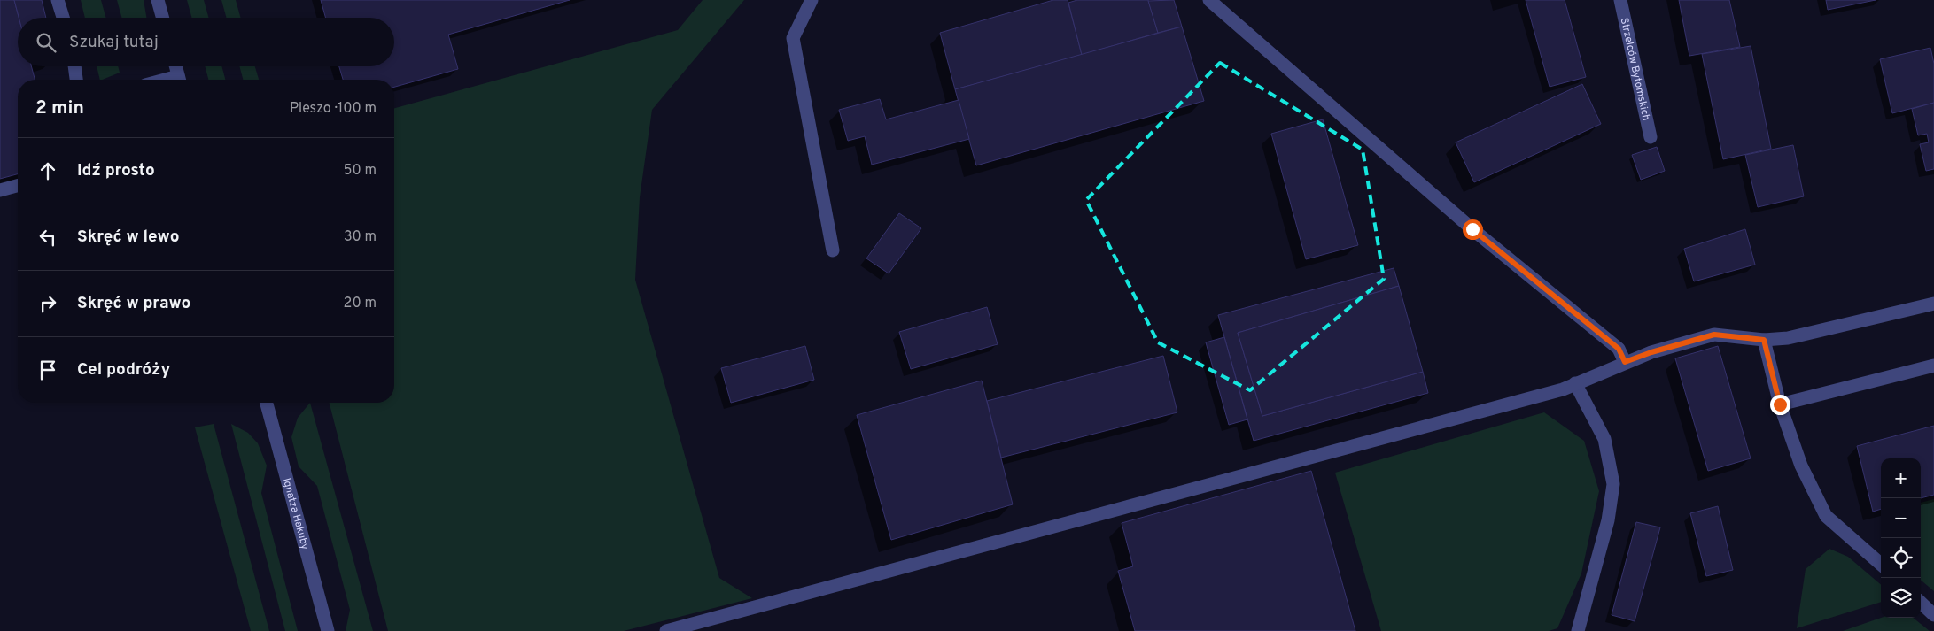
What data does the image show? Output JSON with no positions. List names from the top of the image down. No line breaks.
{"streets":{"street":["Strzelców Bytomskich","Ignatza Hakuby"]},"page":{"search":"Szukaj tutaj","heading":["2 min","Pieszo · 100 m"],"list":[["Idź prosto","50 m"],["Skręć w lewo","30 m"],["Skręć w prawo","20 m"],"Cel podróży"],"map_buttons":["+","−"]}}
